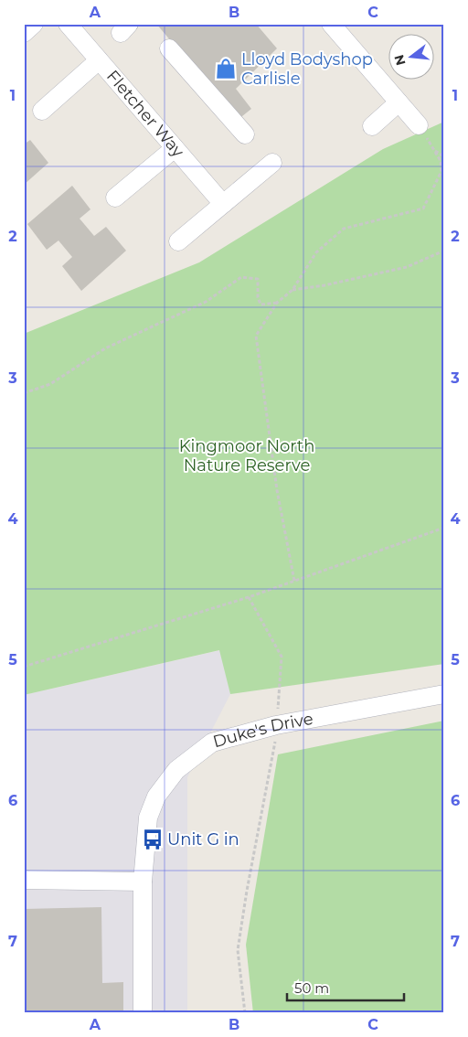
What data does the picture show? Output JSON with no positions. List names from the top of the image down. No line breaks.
{"streets":{"street":["Fletcher Way","Duke's Drive"]},"parks":["Kingmoor North Nature Reserve"],"places":{"shop":["Lloyd Bodyshop Carlisle"],"bus stop":["Unit G in"]},"scale_bar":"50 m","north":"left","grid":{"columns":["A","B","C"],"rows":["1","2","3","4","5","6","7"]}}
